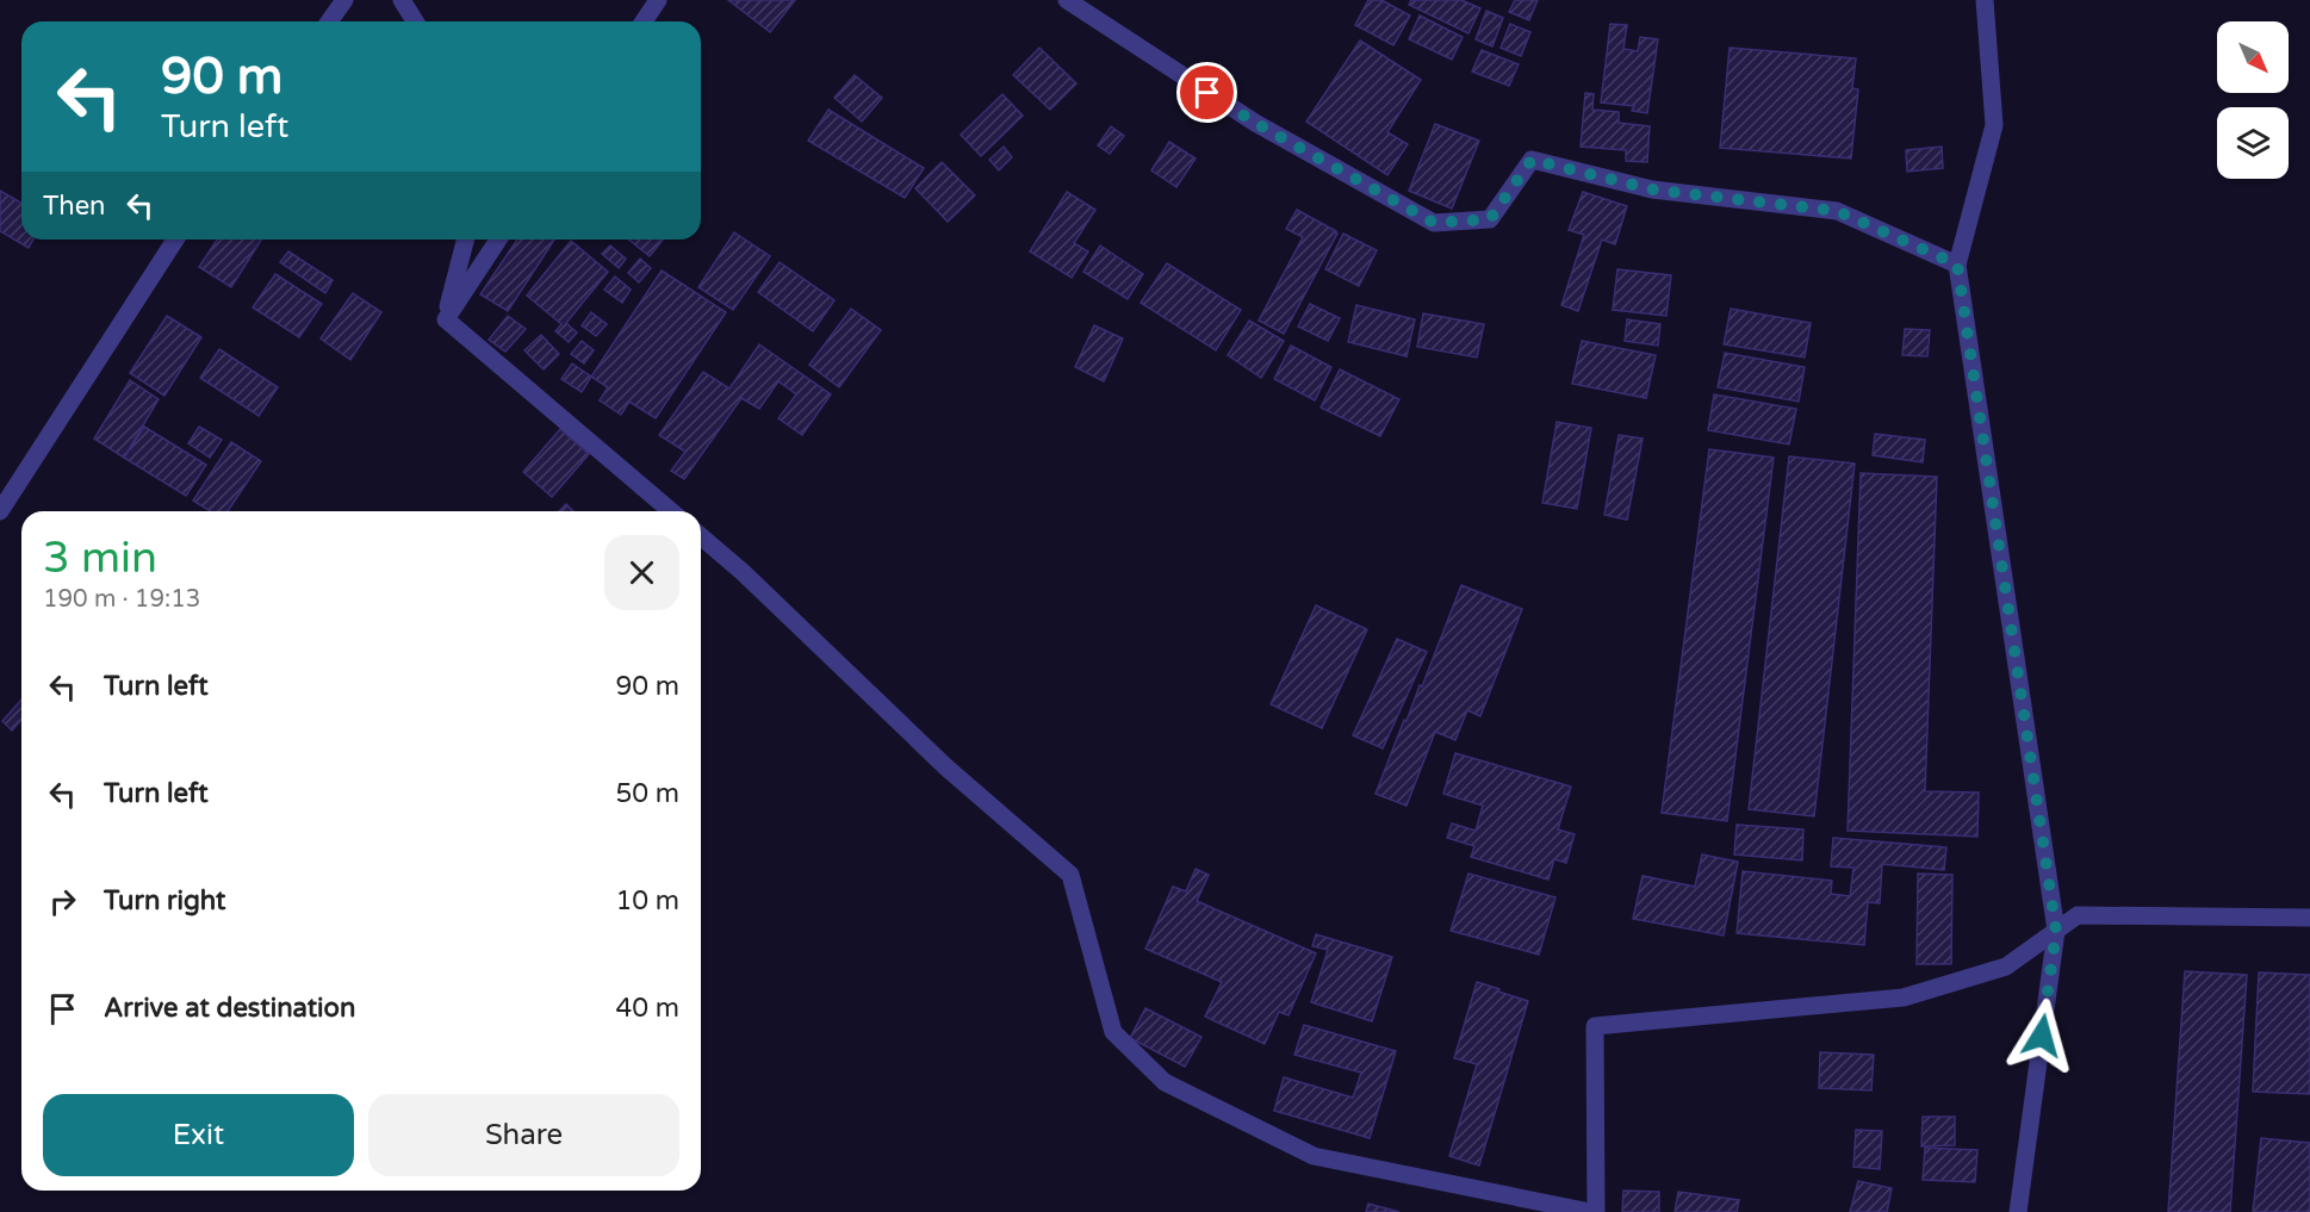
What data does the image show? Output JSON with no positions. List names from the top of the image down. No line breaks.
{"north":"bottom right","page":{"turn":["90 m","Turn left"],"then":"Then","heading":["3 min","190 m · 19:13"],"list":[{"name":"Turn left","value":"90 m"},{"name":"Turn left","value":"50 m"},{"name":"Turn right","value":"10 m"},{"name":"Arrive at destination","value":"40 m"}],"buttons":["Exit","Share"]}}
